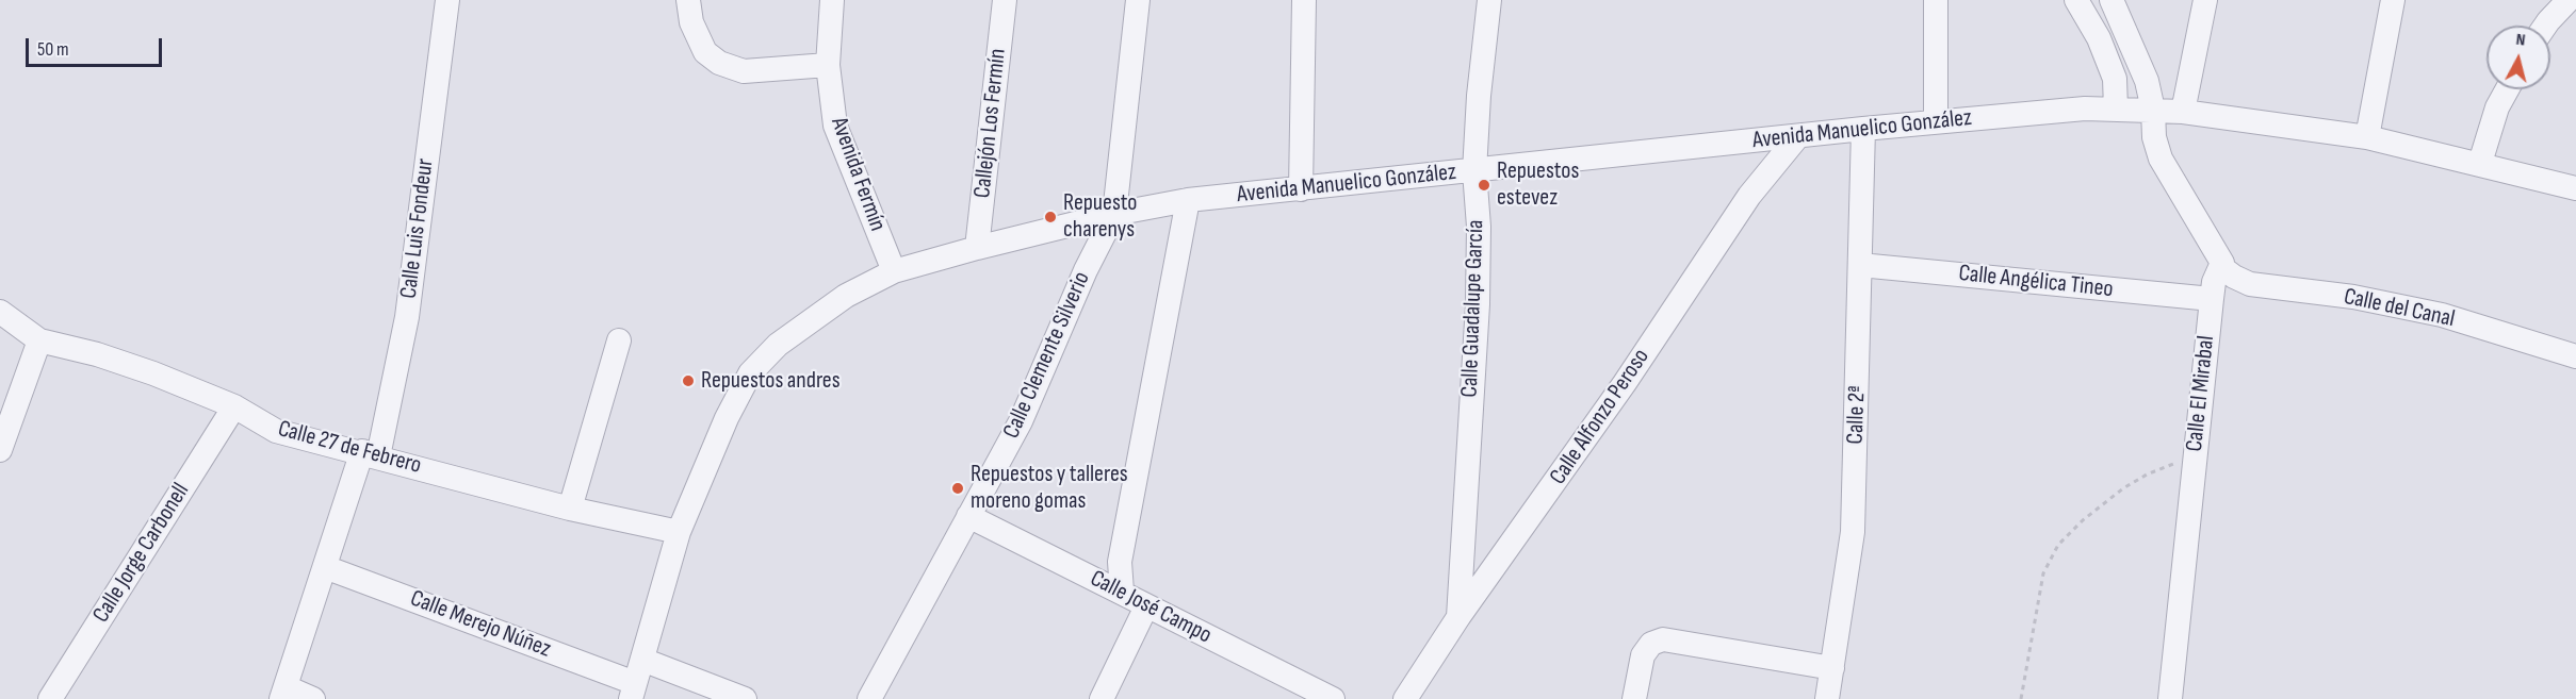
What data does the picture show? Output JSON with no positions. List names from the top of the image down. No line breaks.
{"streets":{"street":["Callejón Los Fermín","Avenida Manuelico González","Avenida Fermín","Calle Luis Fondeur","Calle Angélica Tineo","Calle Guadalupe García","Calle del Canal","Calle Clemente Silverio","Calle El Mirabal","Calle 2ª","Calle Alfonzo Peroso","Calle 27 de Febrero","Calle Jorge Carbonell","Calle José Campo","Calle Merejo Núñez"]},"crossings":[["Callejón Los Fermín","Avenida Manuelico González"],["Avenida Manuelico González","Avenida Fermín"],["Avenida Manuelico González","Calle Guadalupe García"],["Avenida Manuelico González","Calle Clemente Silverio"],["Avenida Manuelico González","Calle 2ª"],["Avenida Manuelico González","Calle Alfonzo Peroso"],["Avenida Manuelico González","Calle 27 de Febrero"],["Avenida Manuelico González","Calle Merejo Núñez"],["Calle Luis Fondeur","Calle 27 de Febrero"],["Calle Luis Fondeur","Calle Merejo Núñez"],["Calle Angélica Tineo","Calle El Mirabal"],["Calle Angélica Tineo","Calle 2ª"],["Calle Guadalupe García","Calle Alfonzo Peroso"],["Calle del Canal","Calle El Mirabal"],["Calle Clemente Silverio","Calle José Campo"],["Calle 27 de Febrero","Calle Jorge Carbonell"]],"places":["Repuestos estevez","Repuesto charenys","Repuestos andres","Repuestos y talleres moreno gomas"],"scale_bar":"50 m","north":"top"}
